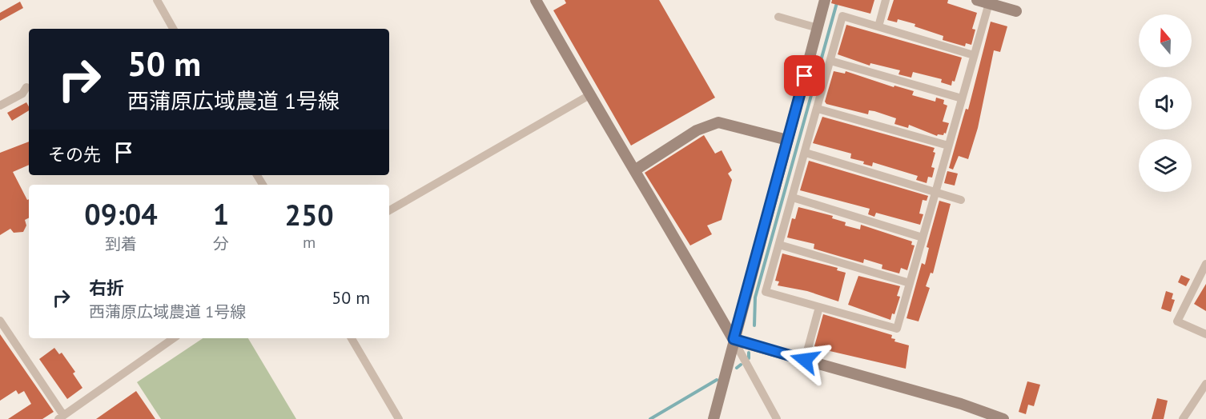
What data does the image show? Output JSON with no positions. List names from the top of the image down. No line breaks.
{"north":"top","page":{"turn":["50 m","西蒲原広域農道 1号線"],"then":"その先","eta":["09:04","到着","1","分","250","m"],"list":[{"name":"右折","note":"西蒲原広域農道 1号線","value":"50 m"}]}}
